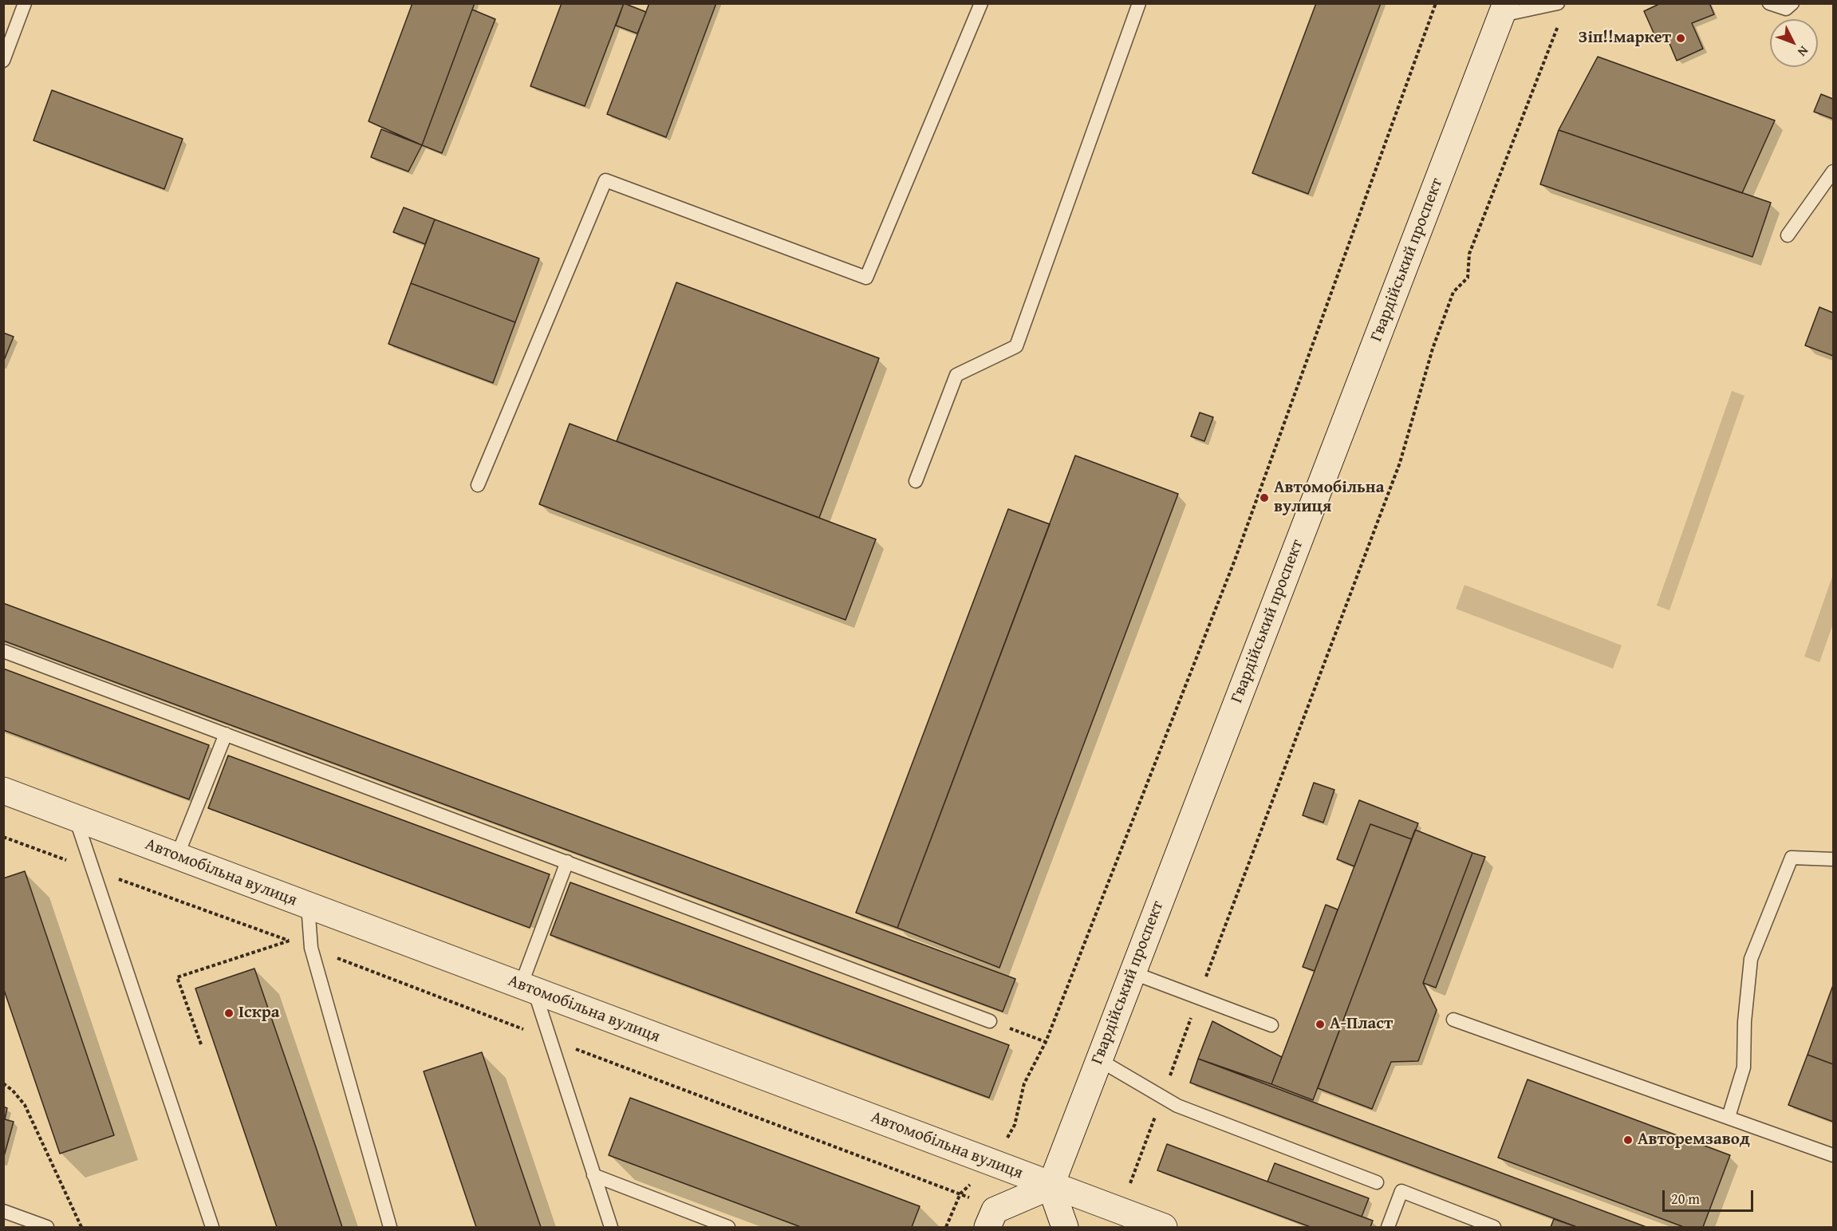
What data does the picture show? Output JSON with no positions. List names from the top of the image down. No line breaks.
{"streets":{"main road":["Гвардійський проспект","Автомобільна вулиця"]},"crossings":[["Гвардійський проспект","Автомобільна вулиця"]],"places":["Зіп!!маркет","Автомобільна вулиця","Іскра","А-Пласт","Авторемзавод"],"scale_bar":"20 m","north":"bottom right"}
